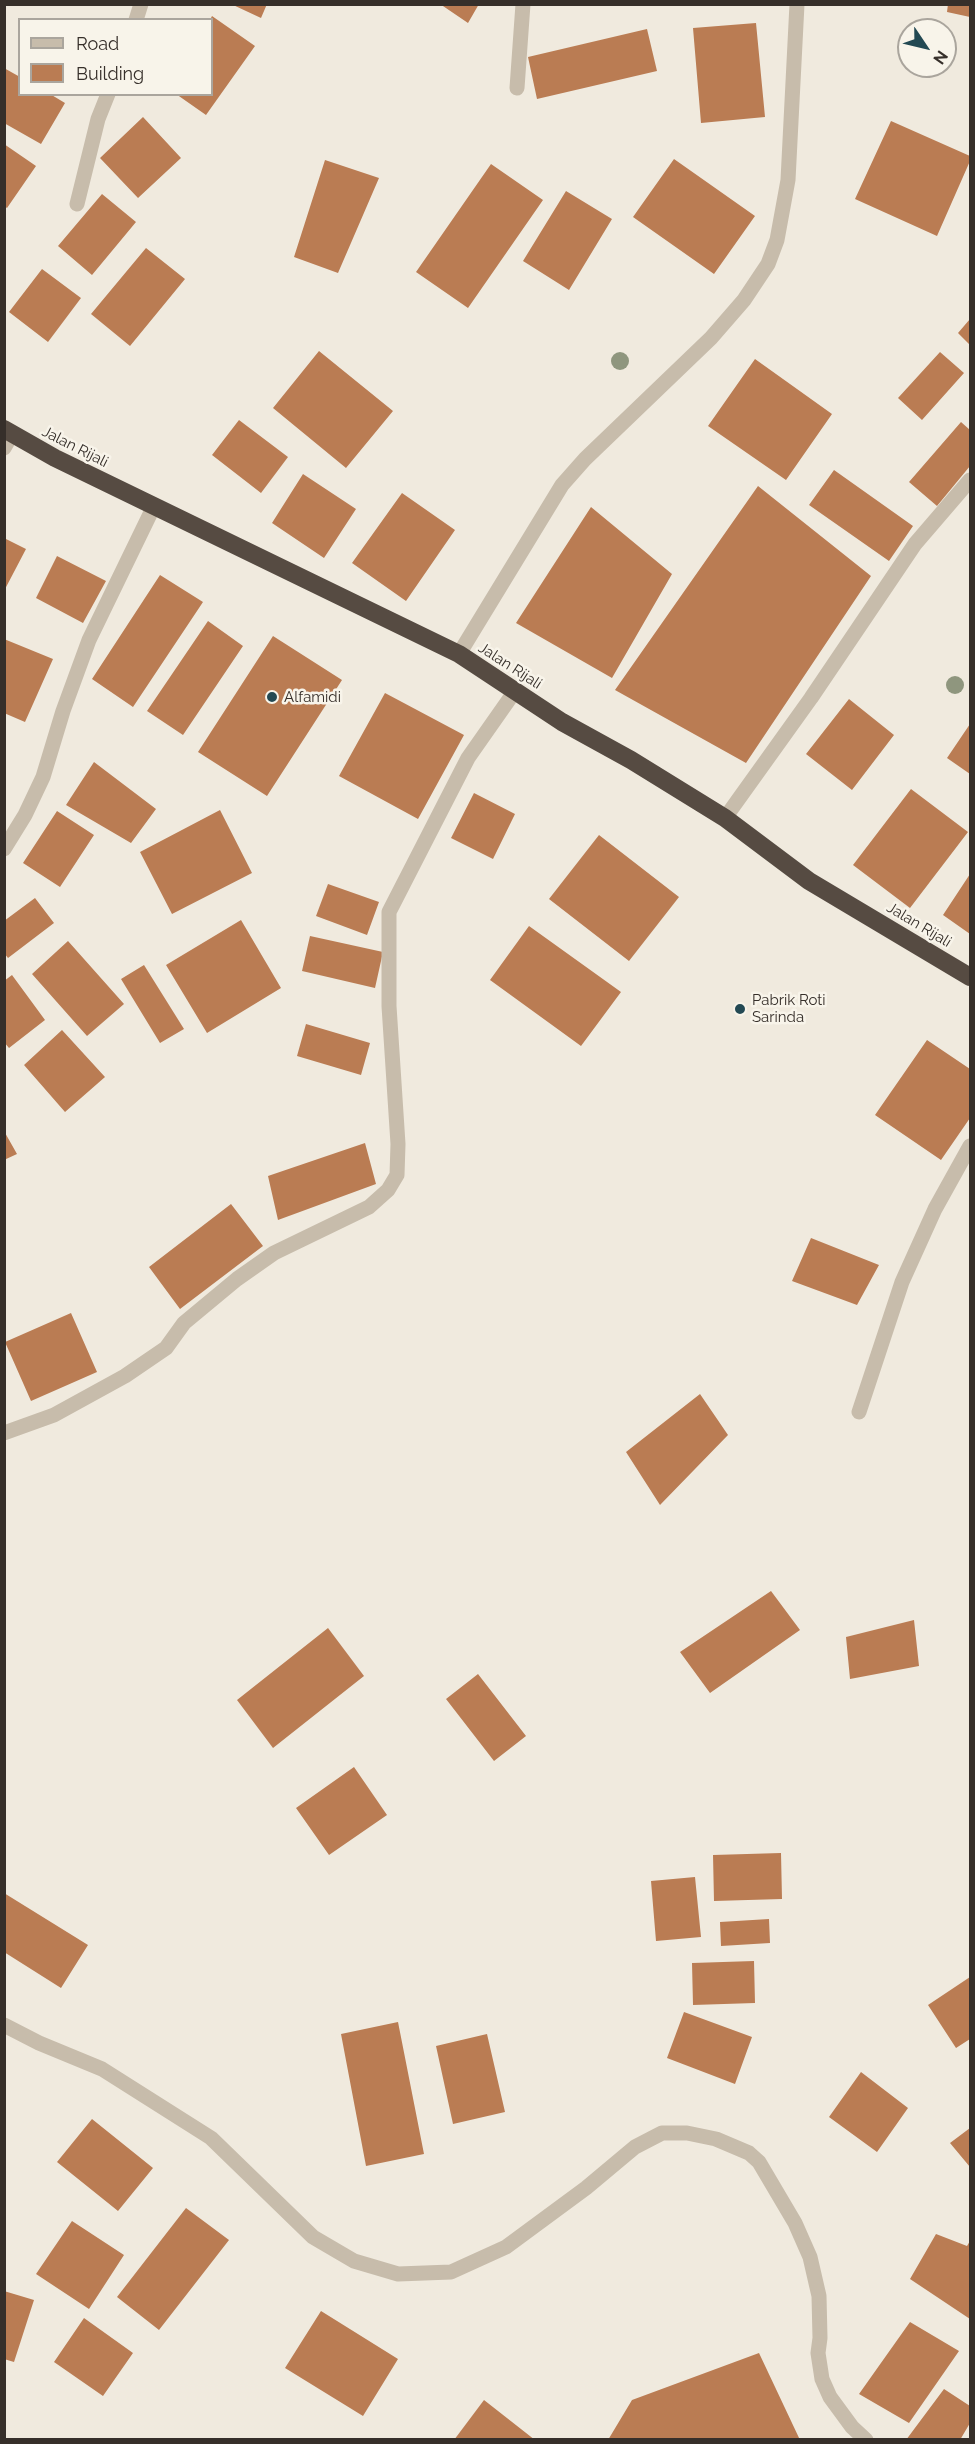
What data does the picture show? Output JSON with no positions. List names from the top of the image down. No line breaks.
{"streets":{"highway":["Jalan Rijali"]},"places":["Alfamidi","Pabrik Roti Sarinda"],"legend":["Road","Building"],"north":"bottom right"}
